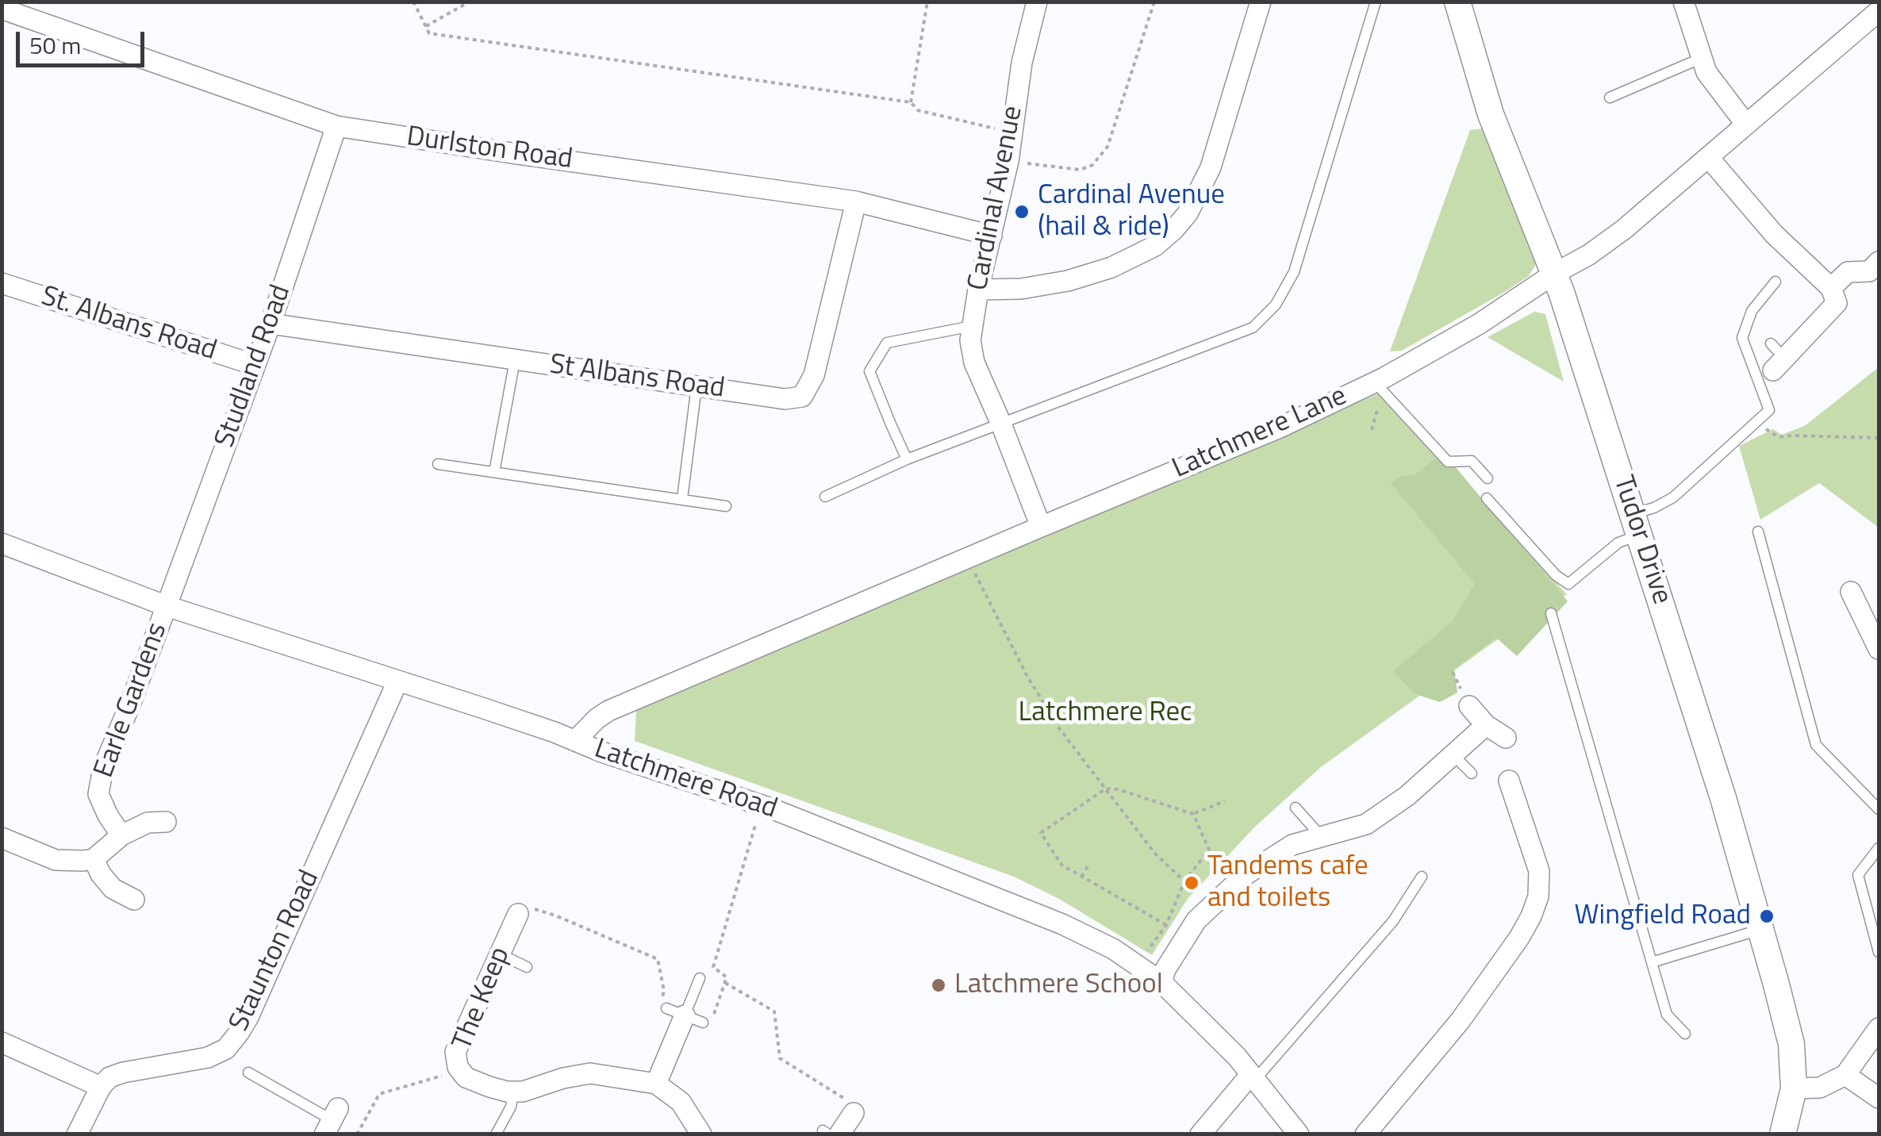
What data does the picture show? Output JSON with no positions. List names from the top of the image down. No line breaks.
{"streets":{"street":["Durlston Road","Cardinal Avenue","St. Albans Road","Studland Road","St Albans Road","Latchmere Lane","Tudor Drive","Earle Gardens","Latchmere Road","Staunton Road","The Keep"]},"crossings":[["Durlston Road","Cardinal Avenue"],["Durlston Road","Studland Road"],["Durlston Road","St Albans Road"],["Cardinal Avenue","Latchmere Lane"],["St. Albans Road","Studland Road"],["Studland Road","St Albans Road"],["Studland Road","Earle Gardens"],["Studland Road","Latchmere Road"],["Latchmere Lane","Tudor Drive"],["Latchmere Lane","Latchmere Road"],["Earle Gardens","Latchmere Road"],["Latchmere Road","Staunton Road"]],"parks":["Latchmere Rec"],"places":["Cardinal Avenue (hail & ride)","Tandems cafe and toilets","Wingfield Road","Latchmere School"],"scale_bar":"50 m"}
